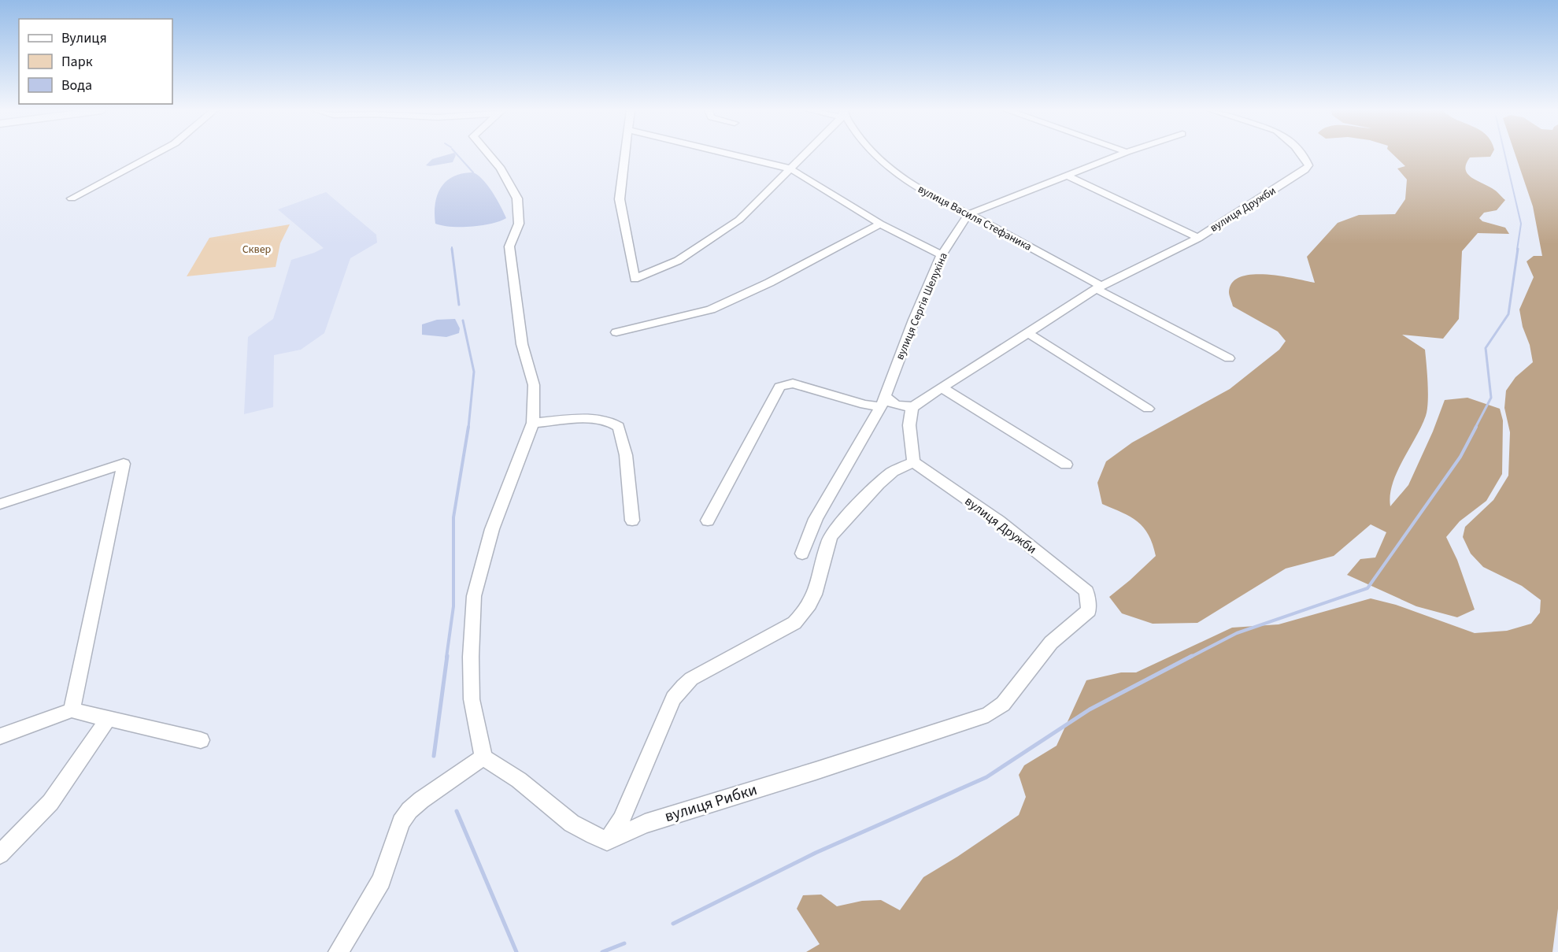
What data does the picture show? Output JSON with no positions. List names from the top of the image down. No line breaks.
{"streets":{"street":["вулиця Дружби","вулиця Василя Стефаника","вулиця Сергія Шелухіна","вулиця Рибки"]},"crossings":[["вулиця Дружби","вулиця Василя Стефаника"],["вулиця Дружби","вулиця Рибки"],["вулиця Василя Стефаника","вулиця Сергія Шелухіна"]],"parks":["Сквер"],"legend":["Вулиця","Парк","Вода"]}
